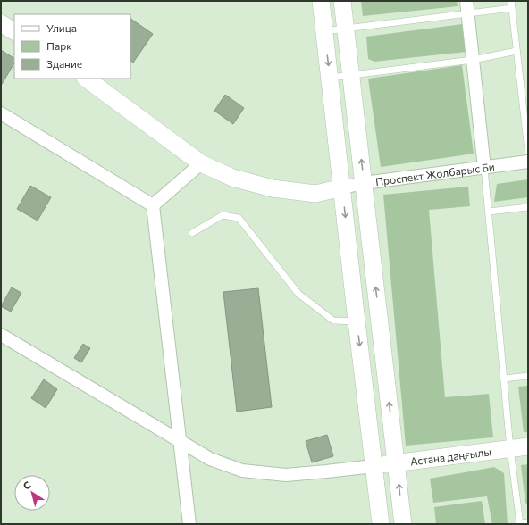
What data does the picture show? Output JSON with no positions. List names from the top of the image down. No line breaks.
{"streets":{"main road":["Астана даңғылы"],"street":["Проспект Жолбарыс Би"]},"legend":["Улица","Парк","Здание"],"north":"top left"}
